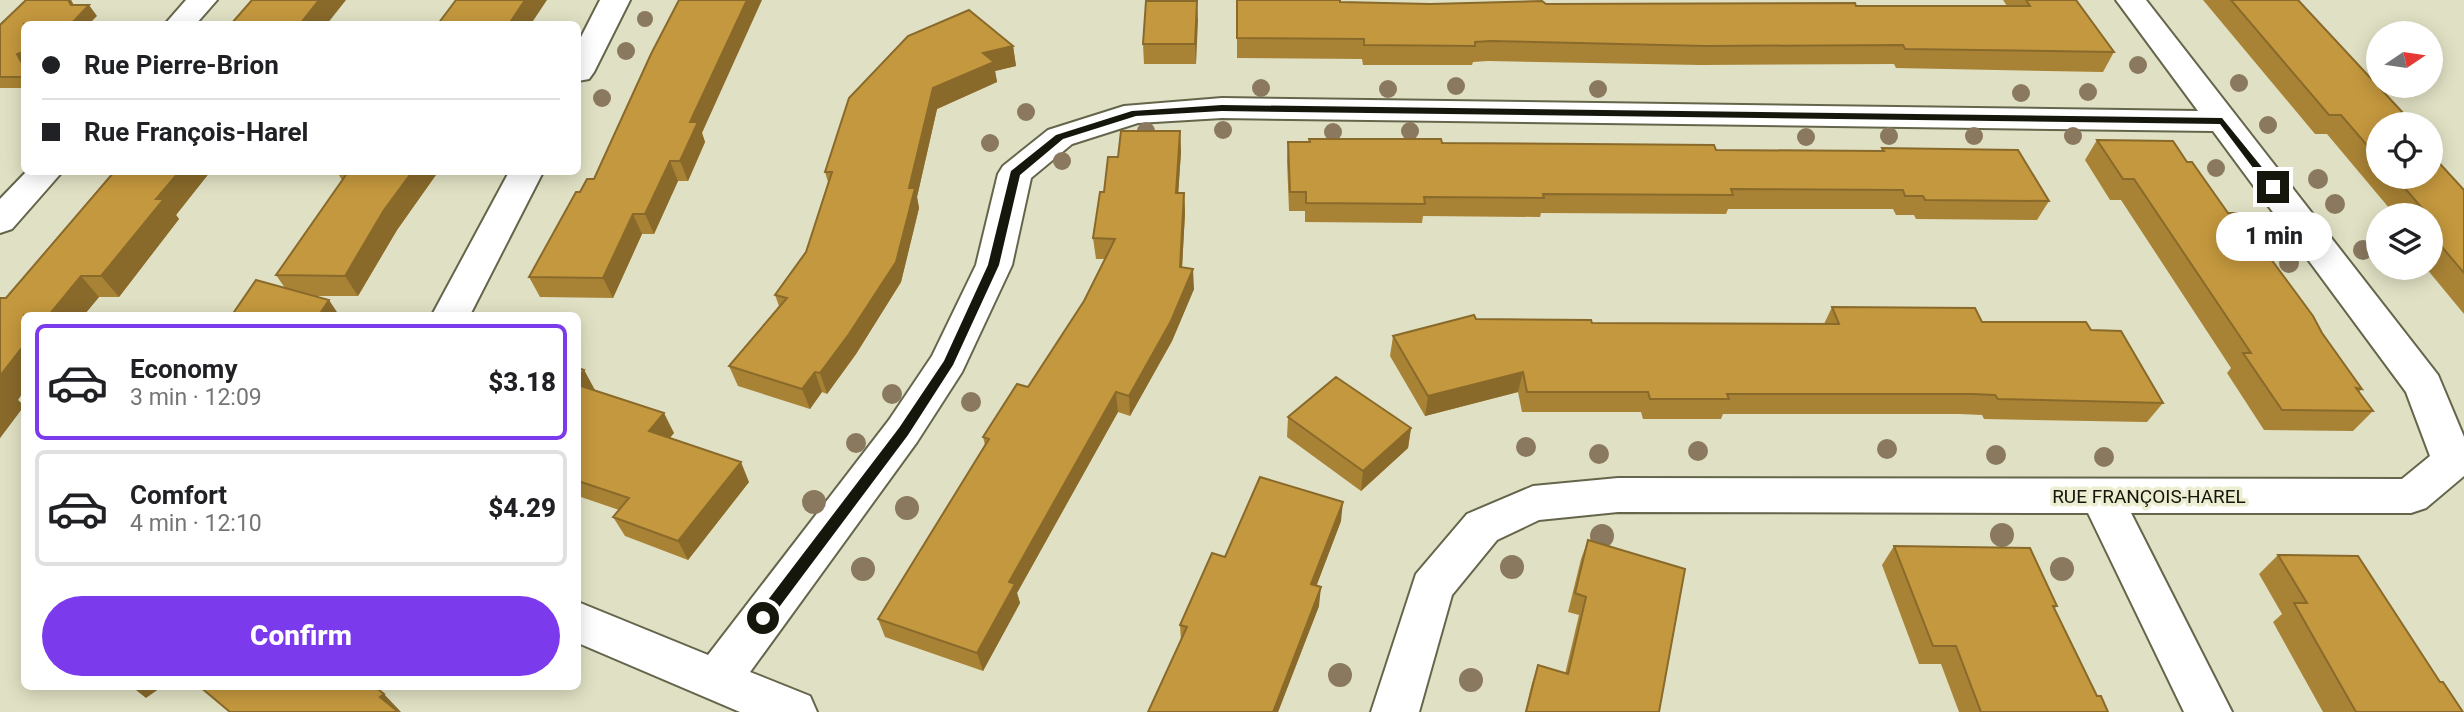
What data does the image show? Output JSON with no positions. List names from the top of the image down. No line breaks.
{"streets":{"street":["RUE FRANÇOIS-HAREL"]},"north":"right","page":{"banner":["Rue Pierre-Brion","Rue François-Harel"],"bubble":"1 min","list":[{"name":"Economy","note":"3 min · 12:09","value":"$3.18"},{"name":"Comfort","note":"4 min · 12:10","value":"$4.29"}],"buttons":"Confirm"}}
